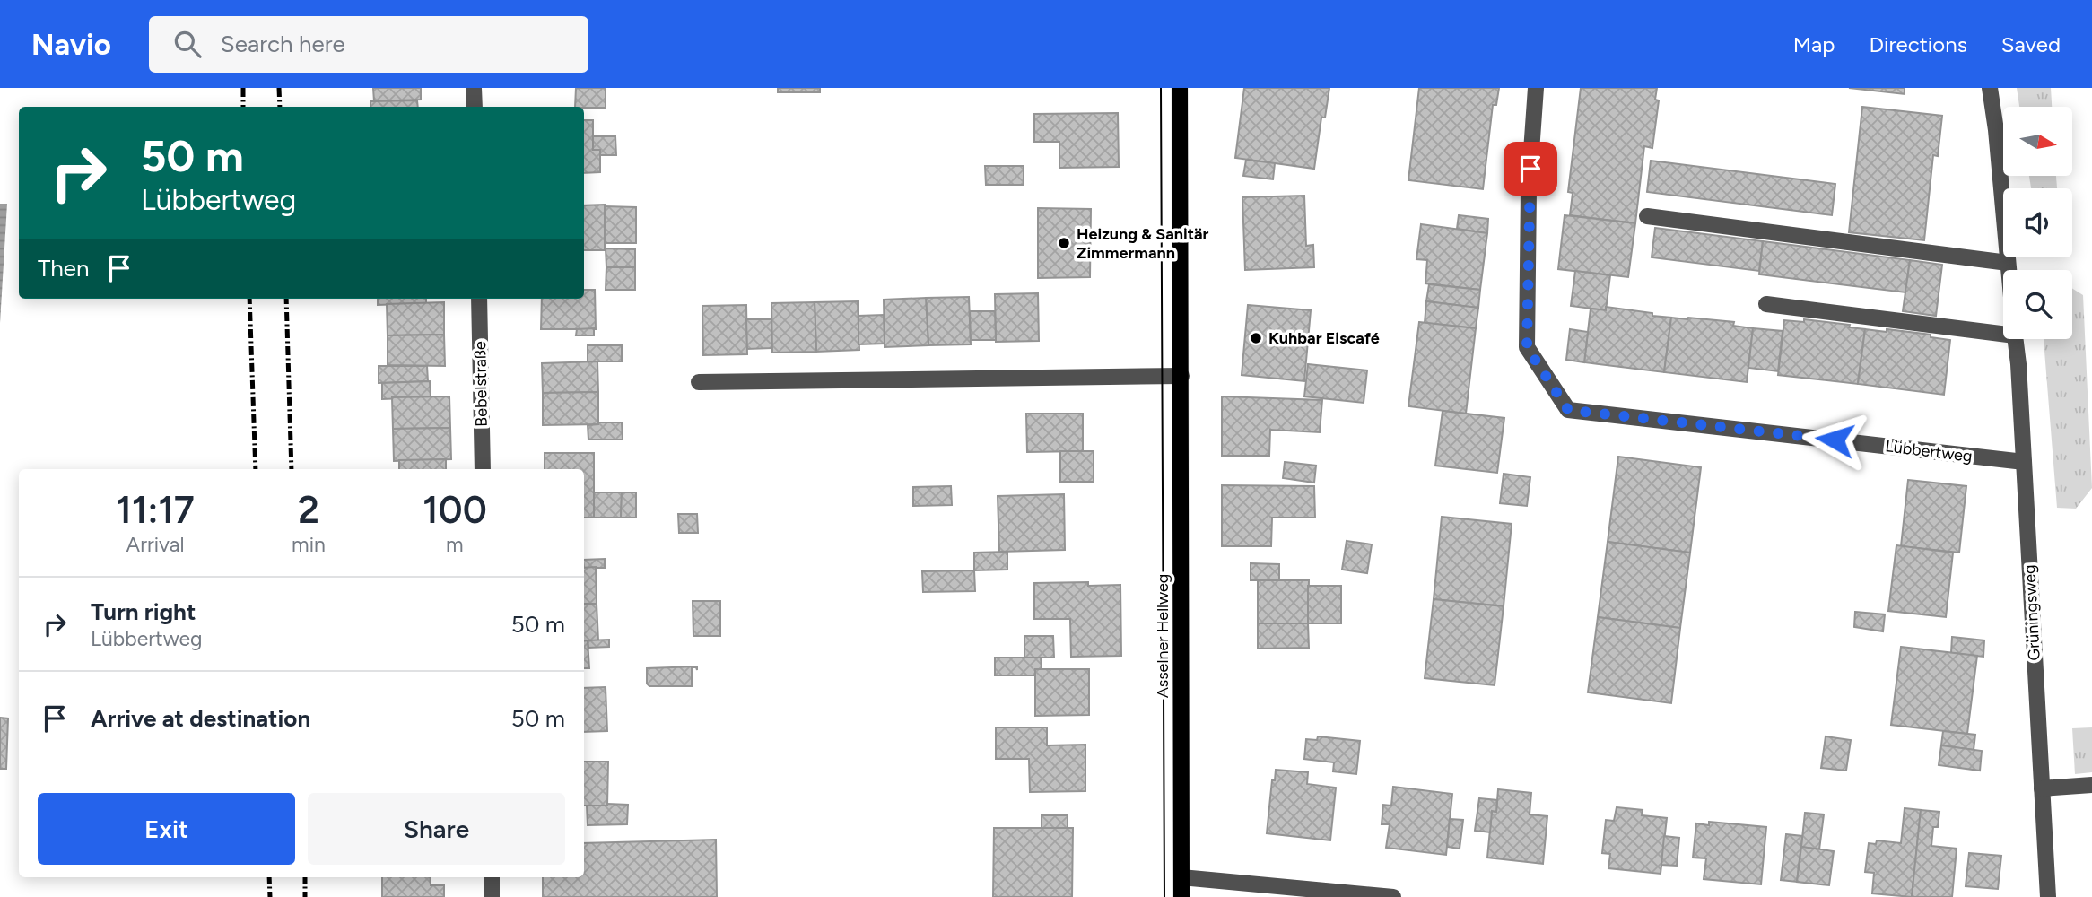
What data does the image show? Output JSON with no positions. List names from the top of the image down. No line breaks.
{"streets":{"main road":["Asselner Hellweg"],"street":["Bebelstraße","Lübbertweg","Grüningsweg"]},"crossings":[["Lübbertweg","Grüningsweg"]],"places":["Heizung & Sanitär Zimmermann","Kuhbar Eiscafé"],"north":"right","page":{"header":"Navio","search":"Search here","nav":["Map","Directions","Saved"],"turn":["50 m","Lübbertweg"],"then":"Then","eta":["11:17","Arrival","2","min","100","m"],"list":[{"name":"Turn right","note":"Lübbertweg","value":"50 m"},{"name":"Arrive at destination","value":"50 m"}],"buttons":["Exit","Share"]}}
